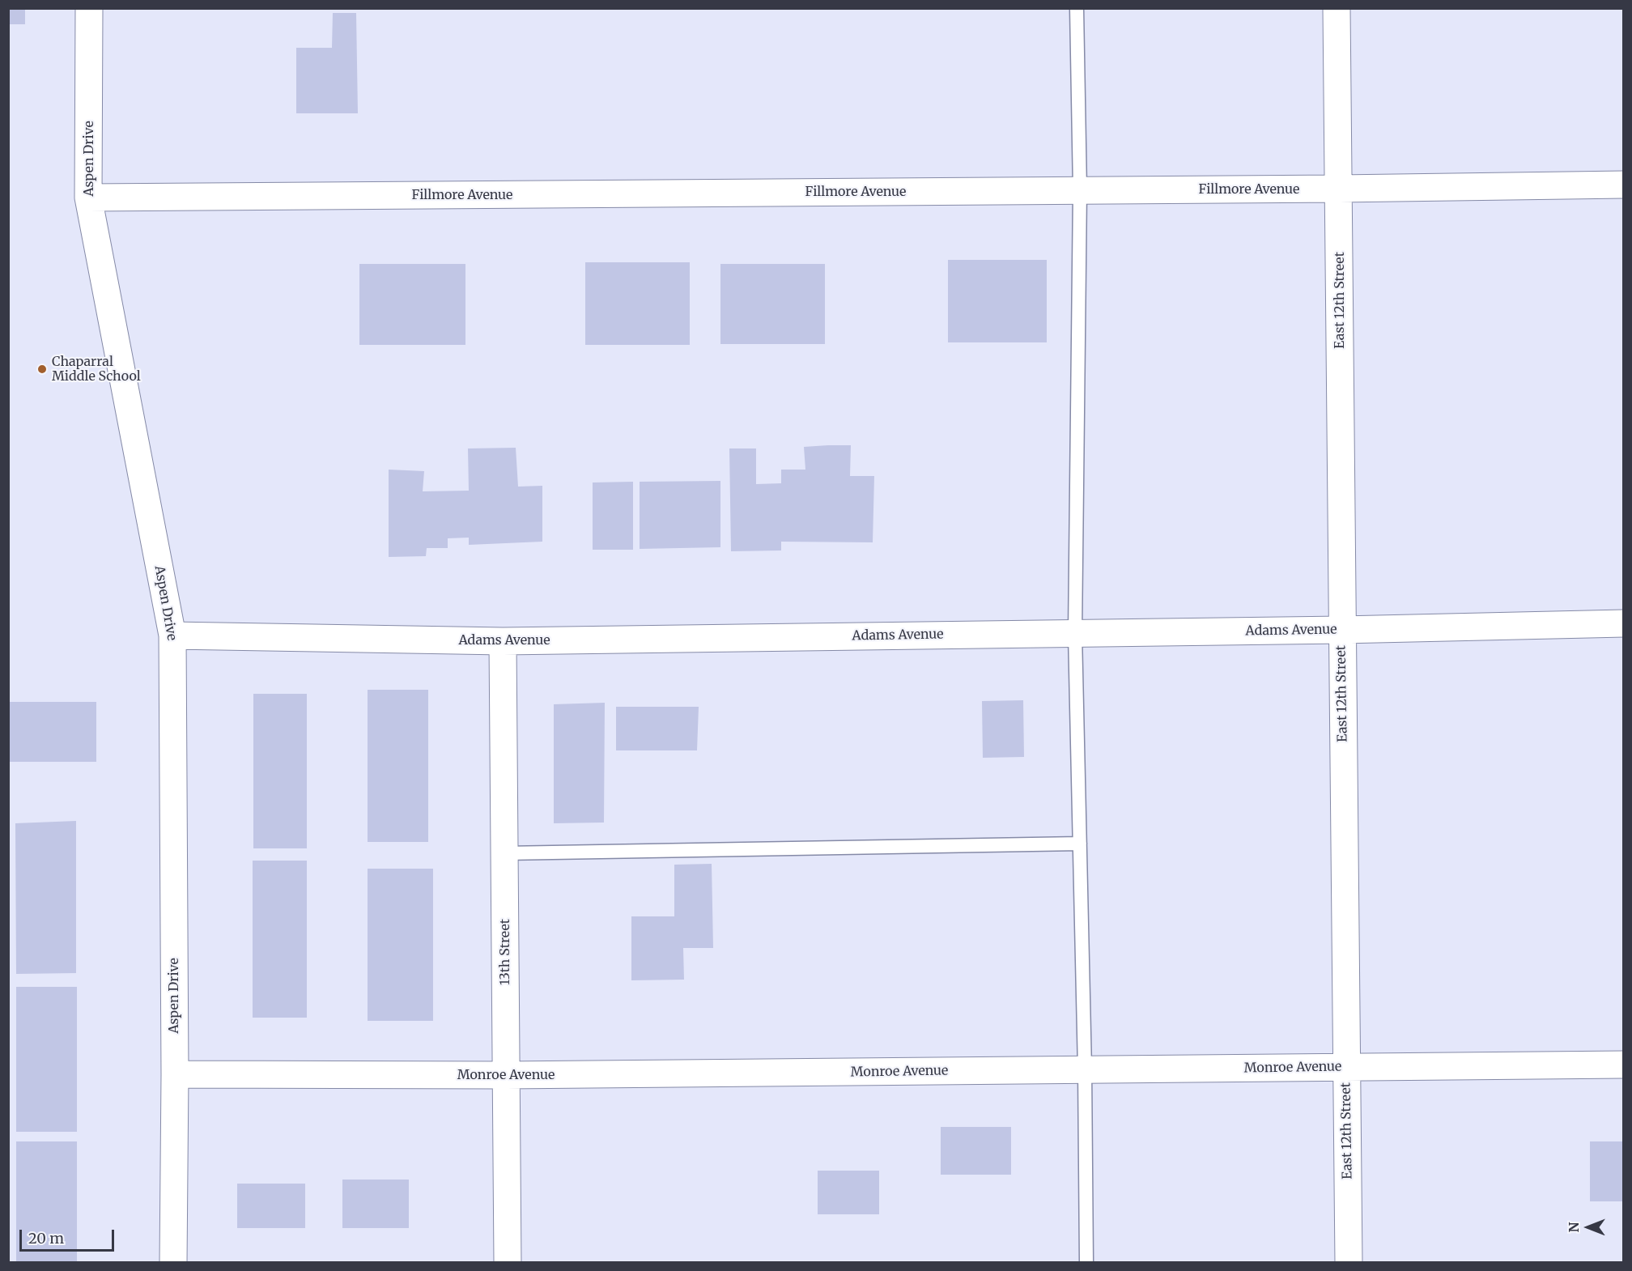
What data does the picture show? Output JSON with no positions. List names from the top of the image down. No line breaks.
{"streets":{"street":["Aspen Drive","Fillmore Avenue","East 12th Street","Adams Avenue","13th Street","Monroe Avenue"]},"crossings":[["Aspen Drive","Fillmore Avenue"],["Aspen Drive","Adams Avenue"],["Aspen Drive","Monroe Avenue"],["Fillmore Avenue","East 12th Street"],["East 12th Street","Adams Avenue"],["East 12th Street","Monroe Avenue"],["Adams Avenue","13th Street"],["13th Street","Monroe Avenue"]],"places":["Chaparral Middle School"],"scale_bar":"20 m","north":"left"}
